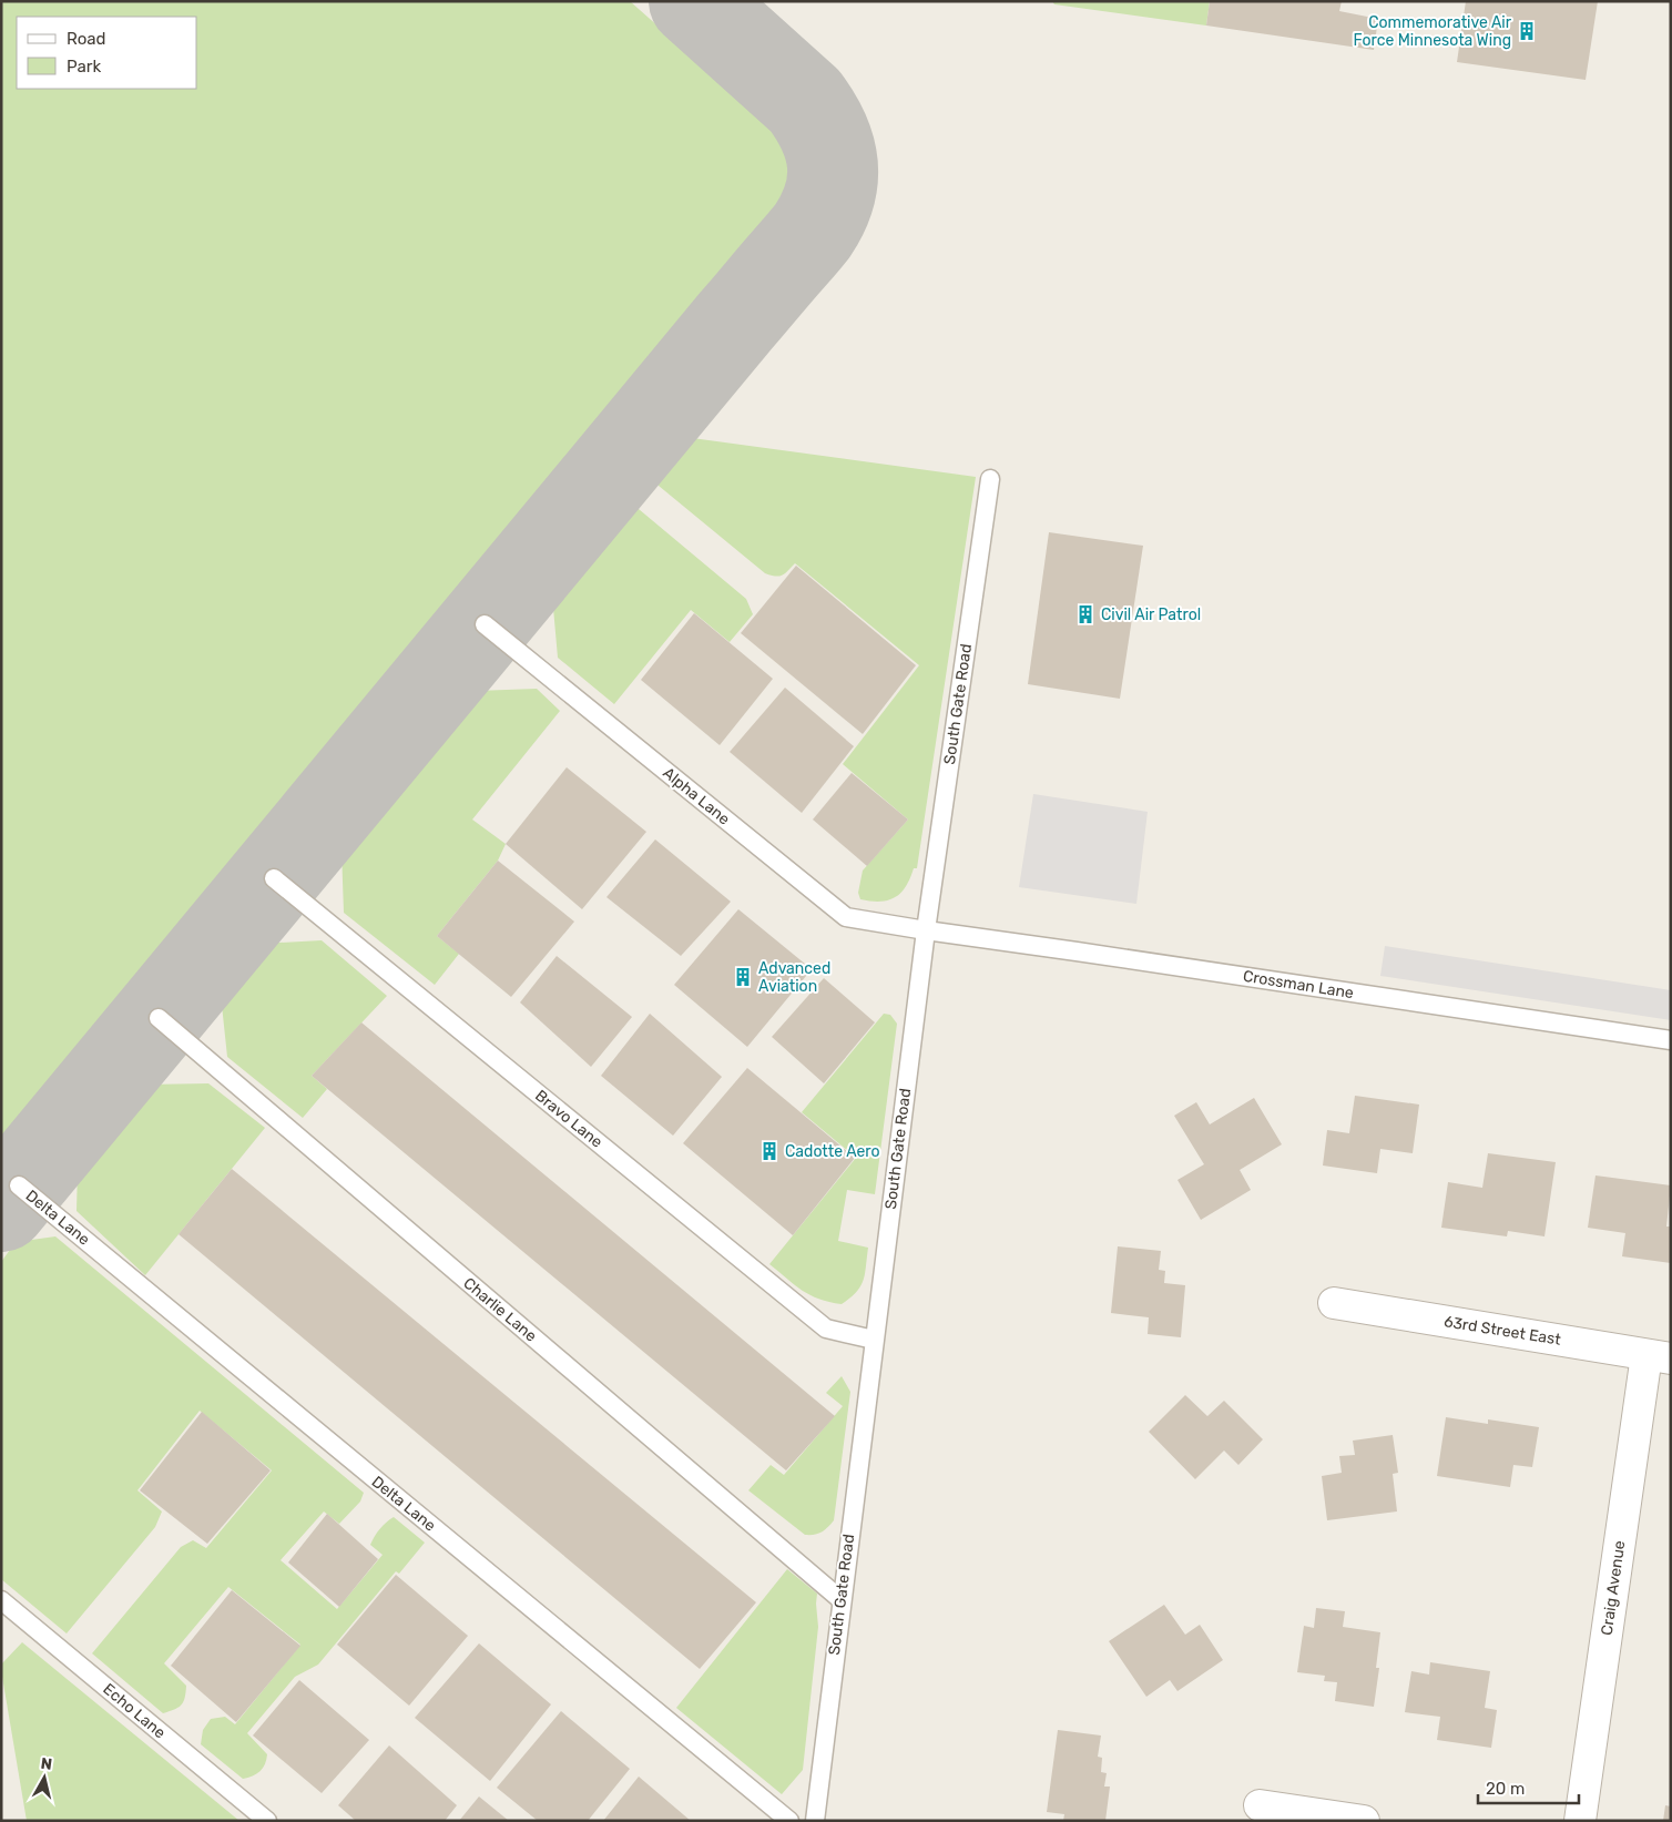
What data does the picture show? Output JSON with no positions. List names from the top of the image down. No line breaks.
{"streets":{"street":["63rd Street East","Craig Avenue"],"lane":["South Gate Road","Alpha Lane","Crossman Lane","Bravo Lane","Delta Lane","Charlie Lane","Echo Lane"]},"crossings":[["South Gate Road","Alpha Lane"],["South Gate Road","Crossman Lane"],["South Gate Road","Bravo Lane"],["South Gate Road","Charlie Lane"],["Alpha Lane","Crossman Lane"],["63rd Street East","Craig Avenue"]],"places":{"building":["Commemorative Air Force Minnesota Wing","Civil Air Patrol","Advanced Aviation","Cadotte Aero"]},"legend":["Road","Park"],"scale_bar":"20 m","north":"top"}
